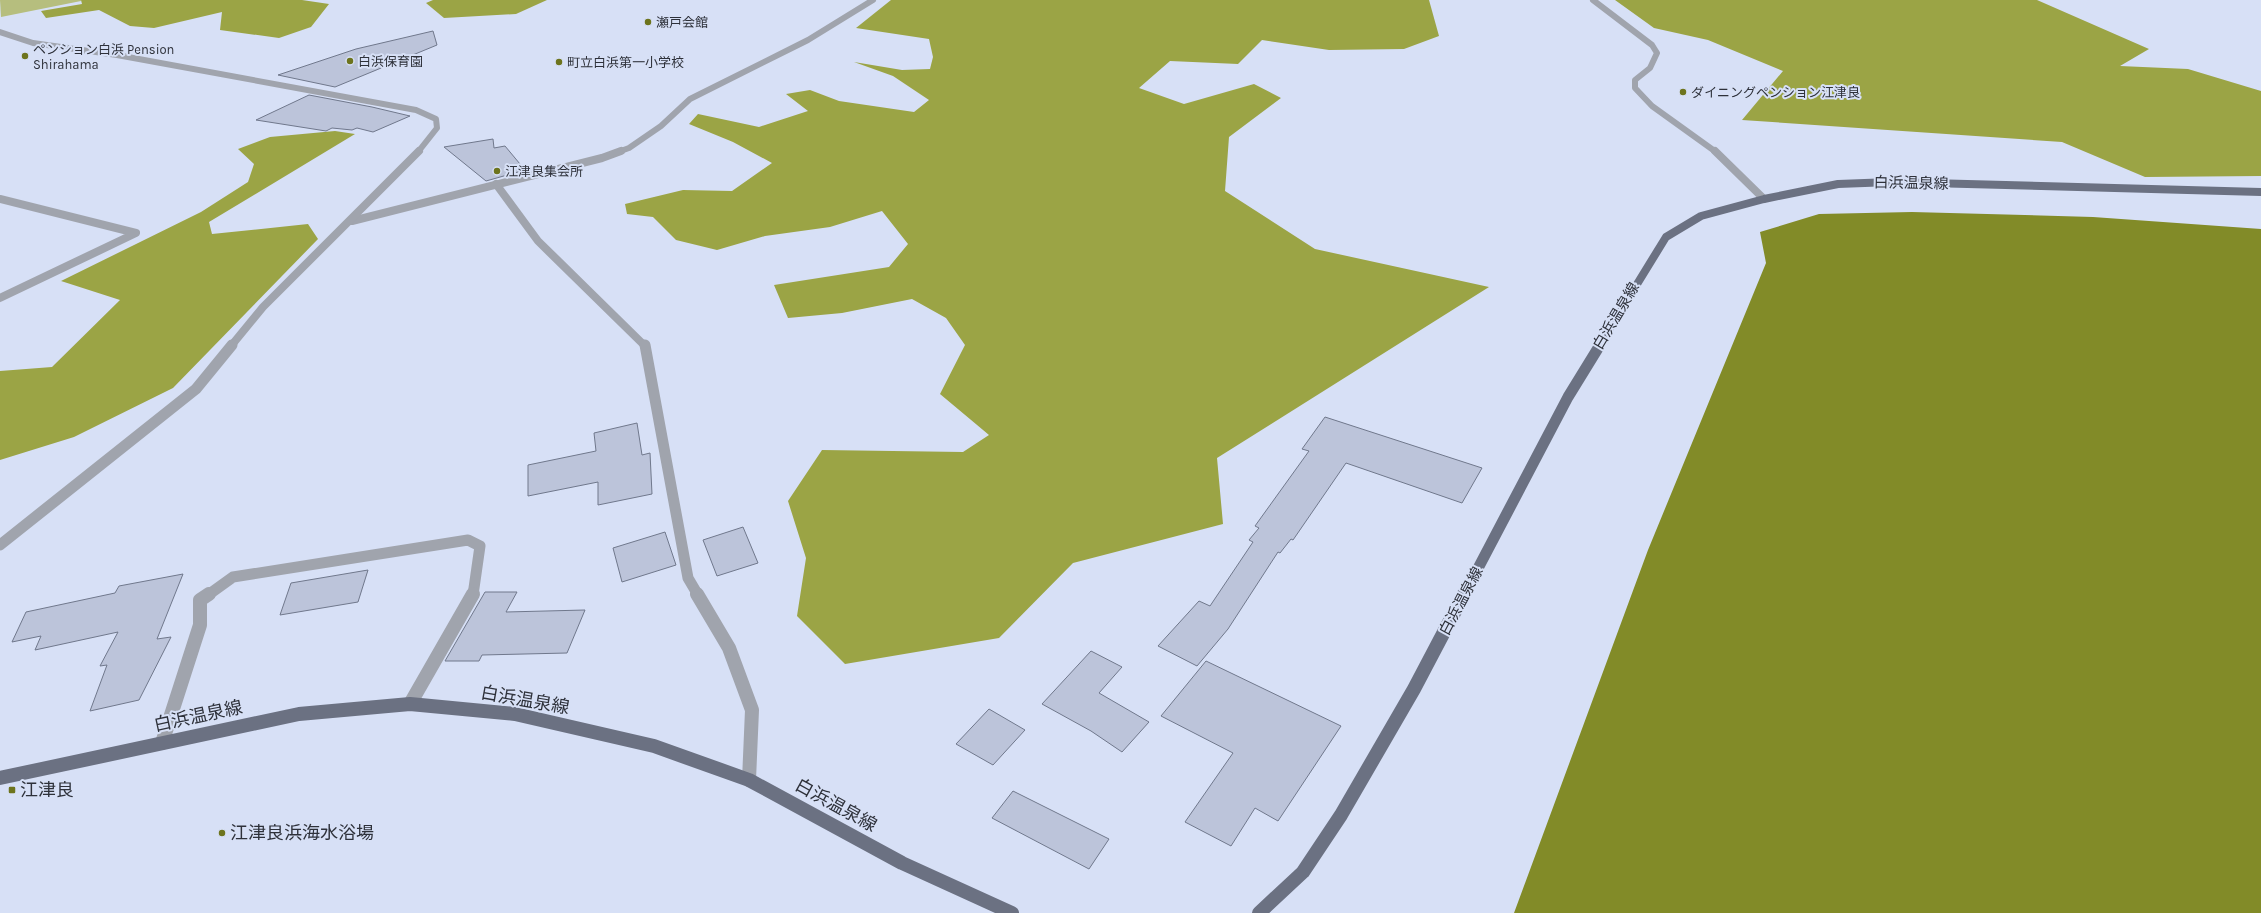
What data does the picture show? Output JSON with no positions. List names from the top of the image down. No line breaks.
{"streets":{"main road":["白浜温泉線"]},"places":{"other":["瀬戸会館","ペンション白浜 Pension Shirahama","白浜保育園","町立白浜第一小学校","ダイニングペンション江津良","江津良集会所","江津良浜海水浴場"],"transit":["江津良"]}}
